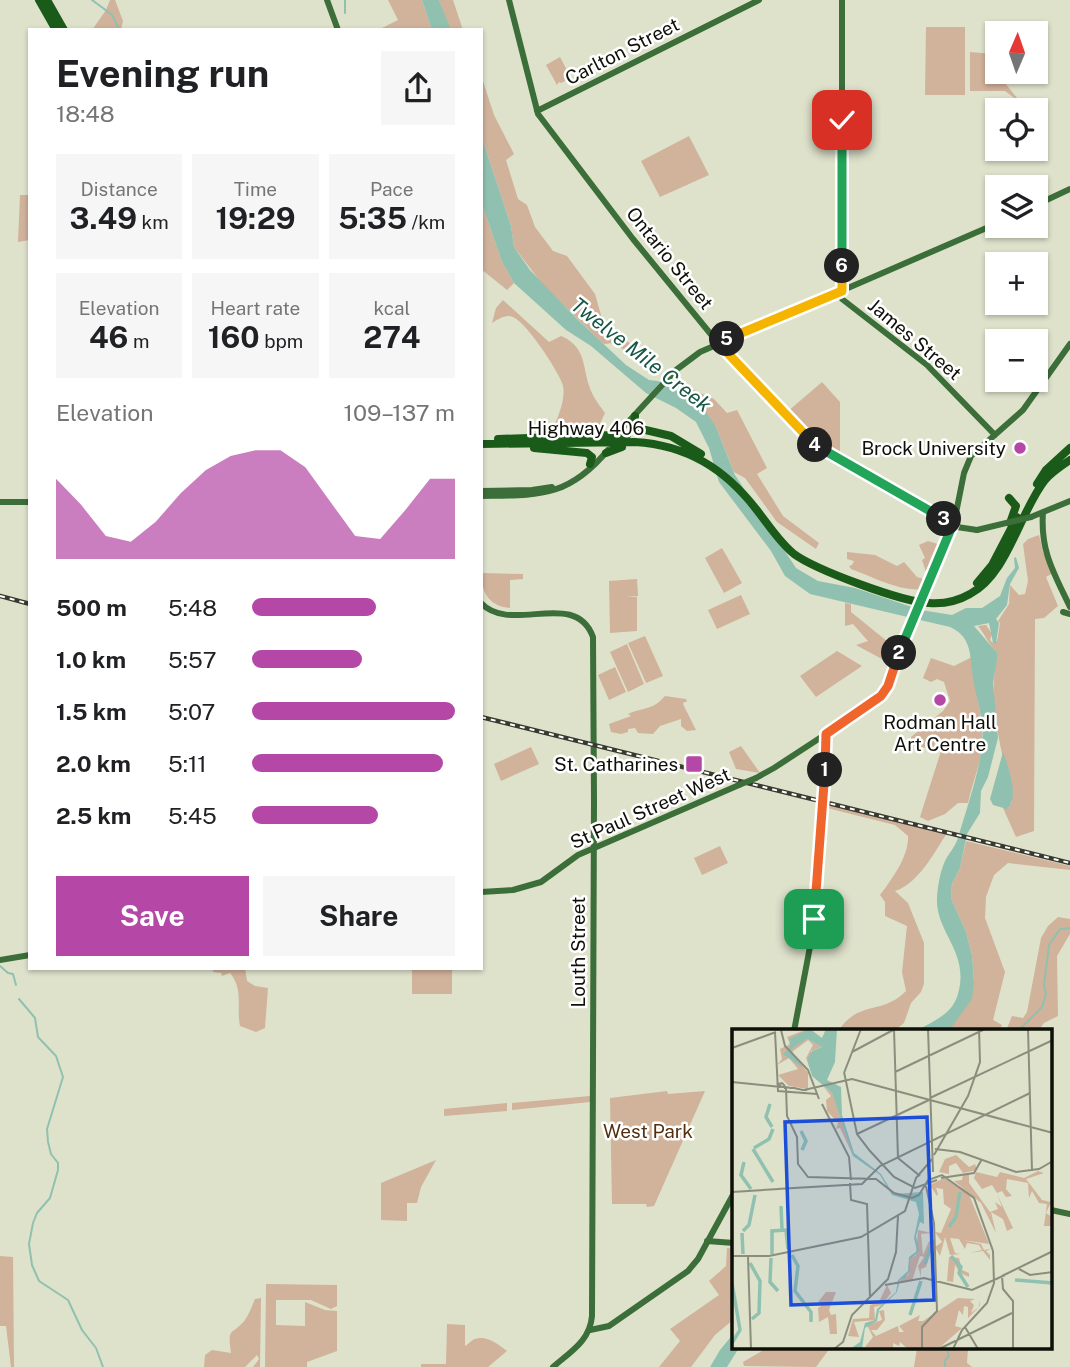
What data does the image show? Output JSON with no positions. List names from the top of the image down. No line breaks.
{"streets":{"highway":["Highway 406"],"main road":["Carlton Street","Ontario Street","James Street","St Paul Street West","Louth Street"]},"crossings":[["Carlton Street","Ontario Street"],["Ontario Street","St Paul Street West"],["James Street","St Paul Street West"],["St Paul Street West","Louth Street"]],"water":["Twelve Mile Creek"],"parks":["West Park"],"places":{"other":["Brock University","Rodman Hall Art Centre"],"transit":["St. Catharines"]},"north":"top","page":{"map_buttons":["+","−"],"heading":["Evening run","18:48"],"stats":[["Distance","3.49 km"],["Time","19:29"],["Pace","5:35 /km"],["Elevation","46 m"],["Heart rate","160 bpm"],["kcal","274"]],"pins":["6","5","4","3","2","1"],"chart":["Elevation","109–137 m"],"list":[{"name":"500 m","note":"5:48"},{"name":"1.0 km","note":"5:57"},{"name":"1.5 km","note":"5:07"},{"name":"2.0 km","note":"5:11"},{"name":"2.5 km","note":"5:45"}],"buttons":["Save","Share"]}}
